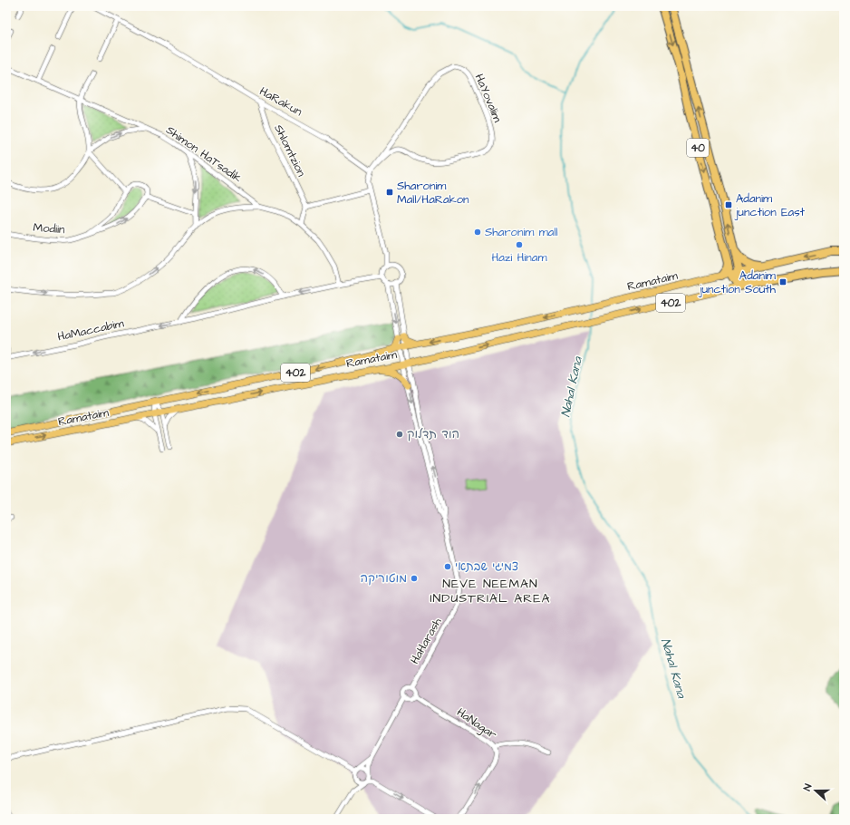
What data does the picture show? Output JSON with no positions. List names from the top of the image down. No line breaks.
{"streets":{"highway":["40"],"main road":["Ramataim","402"],"street":["HaYovalim","HaRakun","Shlomtzion","Shimon HaTsadik","Modiin","HaMaccabim","HaHarash","HaNagar"]},"crossings":[["HaYovalim","HaRakun"],["HaRakun","Shlomtzion"],["40","Ramataim"],["Shimon HaTsadik","HaMaccabim"],["Ramataim","HaHarash"],["HaHarash","HaNagar"]],"one_way":["HaMaccabim","HaNagar"],"districts":["NEVE NEEMAN INDUSTRIAL AREA"],"water":["Nahal Kana"],"places":{"transit":["Sharonim Mall/HaRakon","Adanim junction East","Adanim junction South"],"other":["Sharonim mall","Hazi Hinam","הוד תדלוק","צמיגי שבתאי","מוטוריקה"]},"north":"left"}
